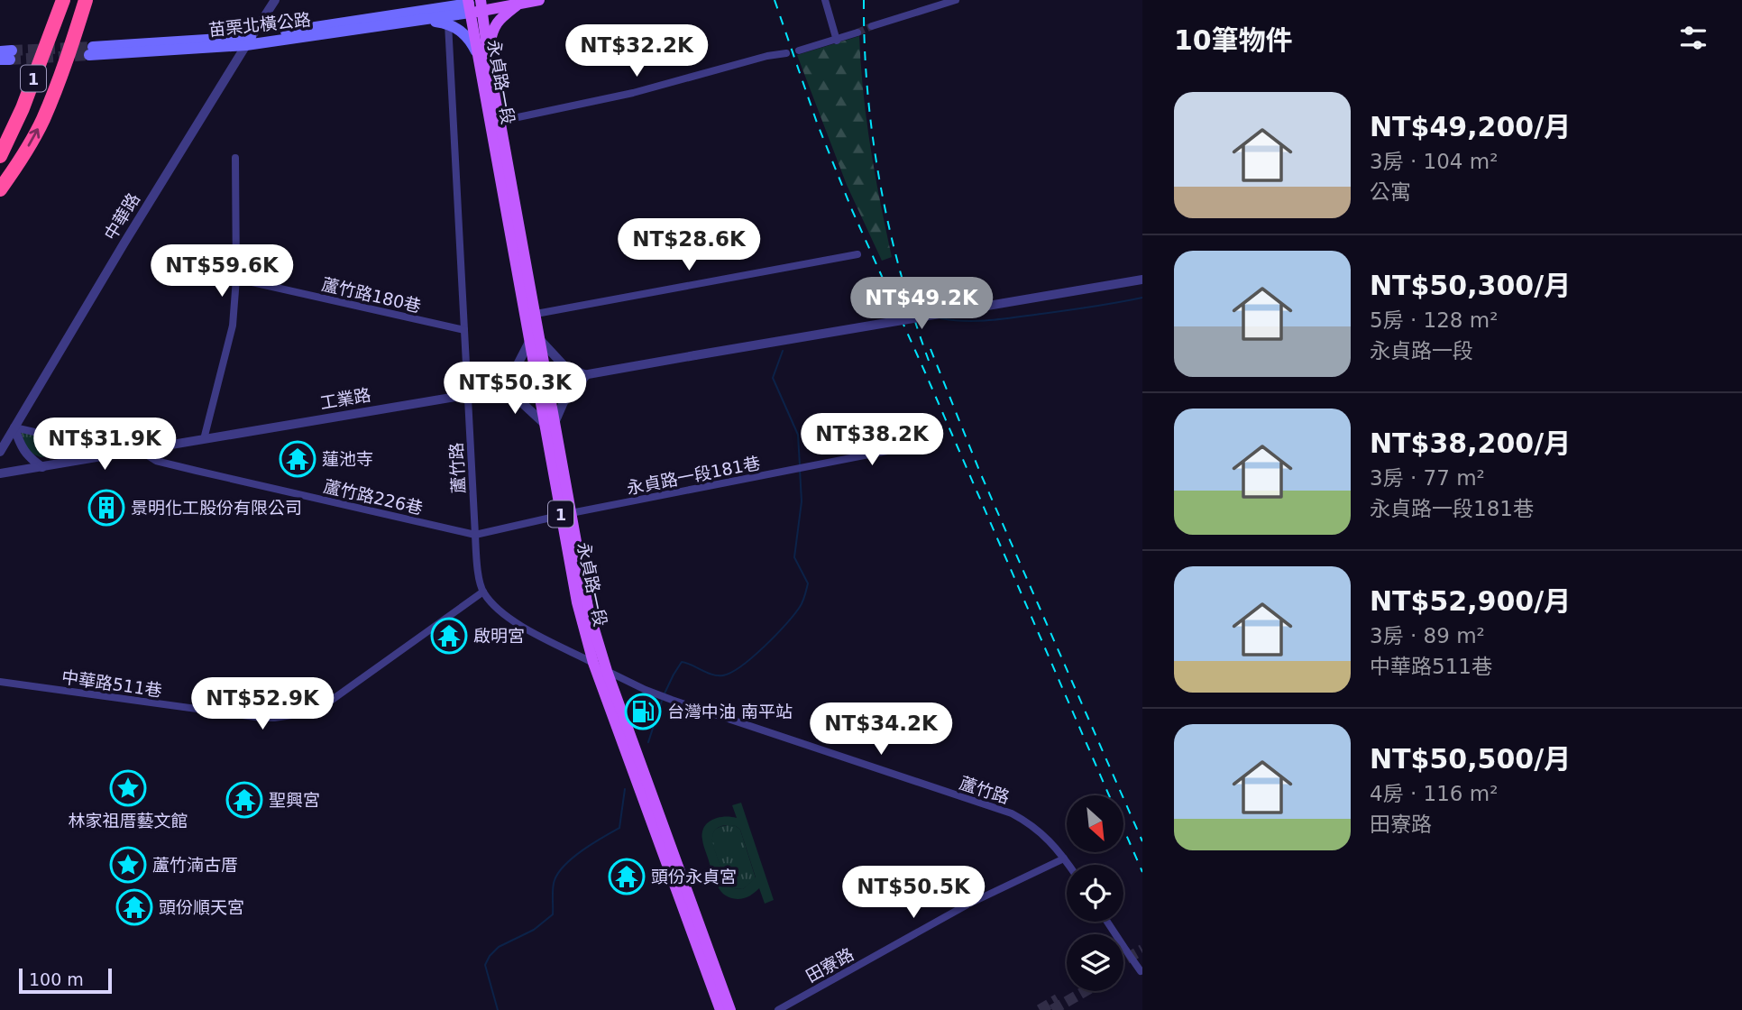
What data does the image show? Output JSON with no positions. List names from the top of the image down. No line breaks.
{"streets":{"highway":["1"],"main road":["苗栗北橫公路","永貞路一段"],"street":["中華路","蘆竹路180巷","工業路","蘆竹路","永貞路一段181巷","蘆竹路226巷","中華路511巷","田寮路"]},"crossings":[["苗栗北橫公路","永貞路一段"],["苗栗北橫公路","中華路"],["永貞路一段","工業路"],["永貞路一段","蘆竹路"],["永貞路一段","永貞路一段181巷"],["永貞路一段","蘆竹路226巷"],["蘆竹路180巷","蘆竹路"],["工業路","蘆竹路"],["工業路","蘆竹路226巷"],["蘆竹路","蘆竹路226巷"],["蘆竹路","中華路511巷"],["蘆竹路","田寮路"],["永貞路一段181巷","蘆竹路226巷"]],"places":{"temple":["蓮池寺","啟明宮","聖興宮","頭份永貞宮","頭份順天宮"],"building":["景明化工股份有限公司"],"fuel station":["台灣中油 南平站"],"place":["林家祖厝藝文館","蘆竹湳古厝"]},"scale_bar":"100 m","north":"bottom right","page":{"heading":"10筆物件","price":["NT$32.2K","NT$28.6K","NT$59.6K","NT$49.2K","NT$50.3K","NT$38.2K","NT$31.9K","NT$52.9K","NT$34.2K","NT$50.5K"],"list":[{"name":"NT$49,200/月","note":"3房 · 104 m² · 公寓"},{"name":"NT$50,300/月","note":"5房 · 128 m² · 永貞路一段"},{"name":"NT$38,200/月","note":"3房 · 77 m² · 永貞路一段181巷"},{"name":"NT$52,900/月","note":"3房 · 89 m² · 中華路511巷"},{"name":"NT$50,500/月","note":"4房 · 116 m² · 田寮路"}],"scale":"100 m"}}
